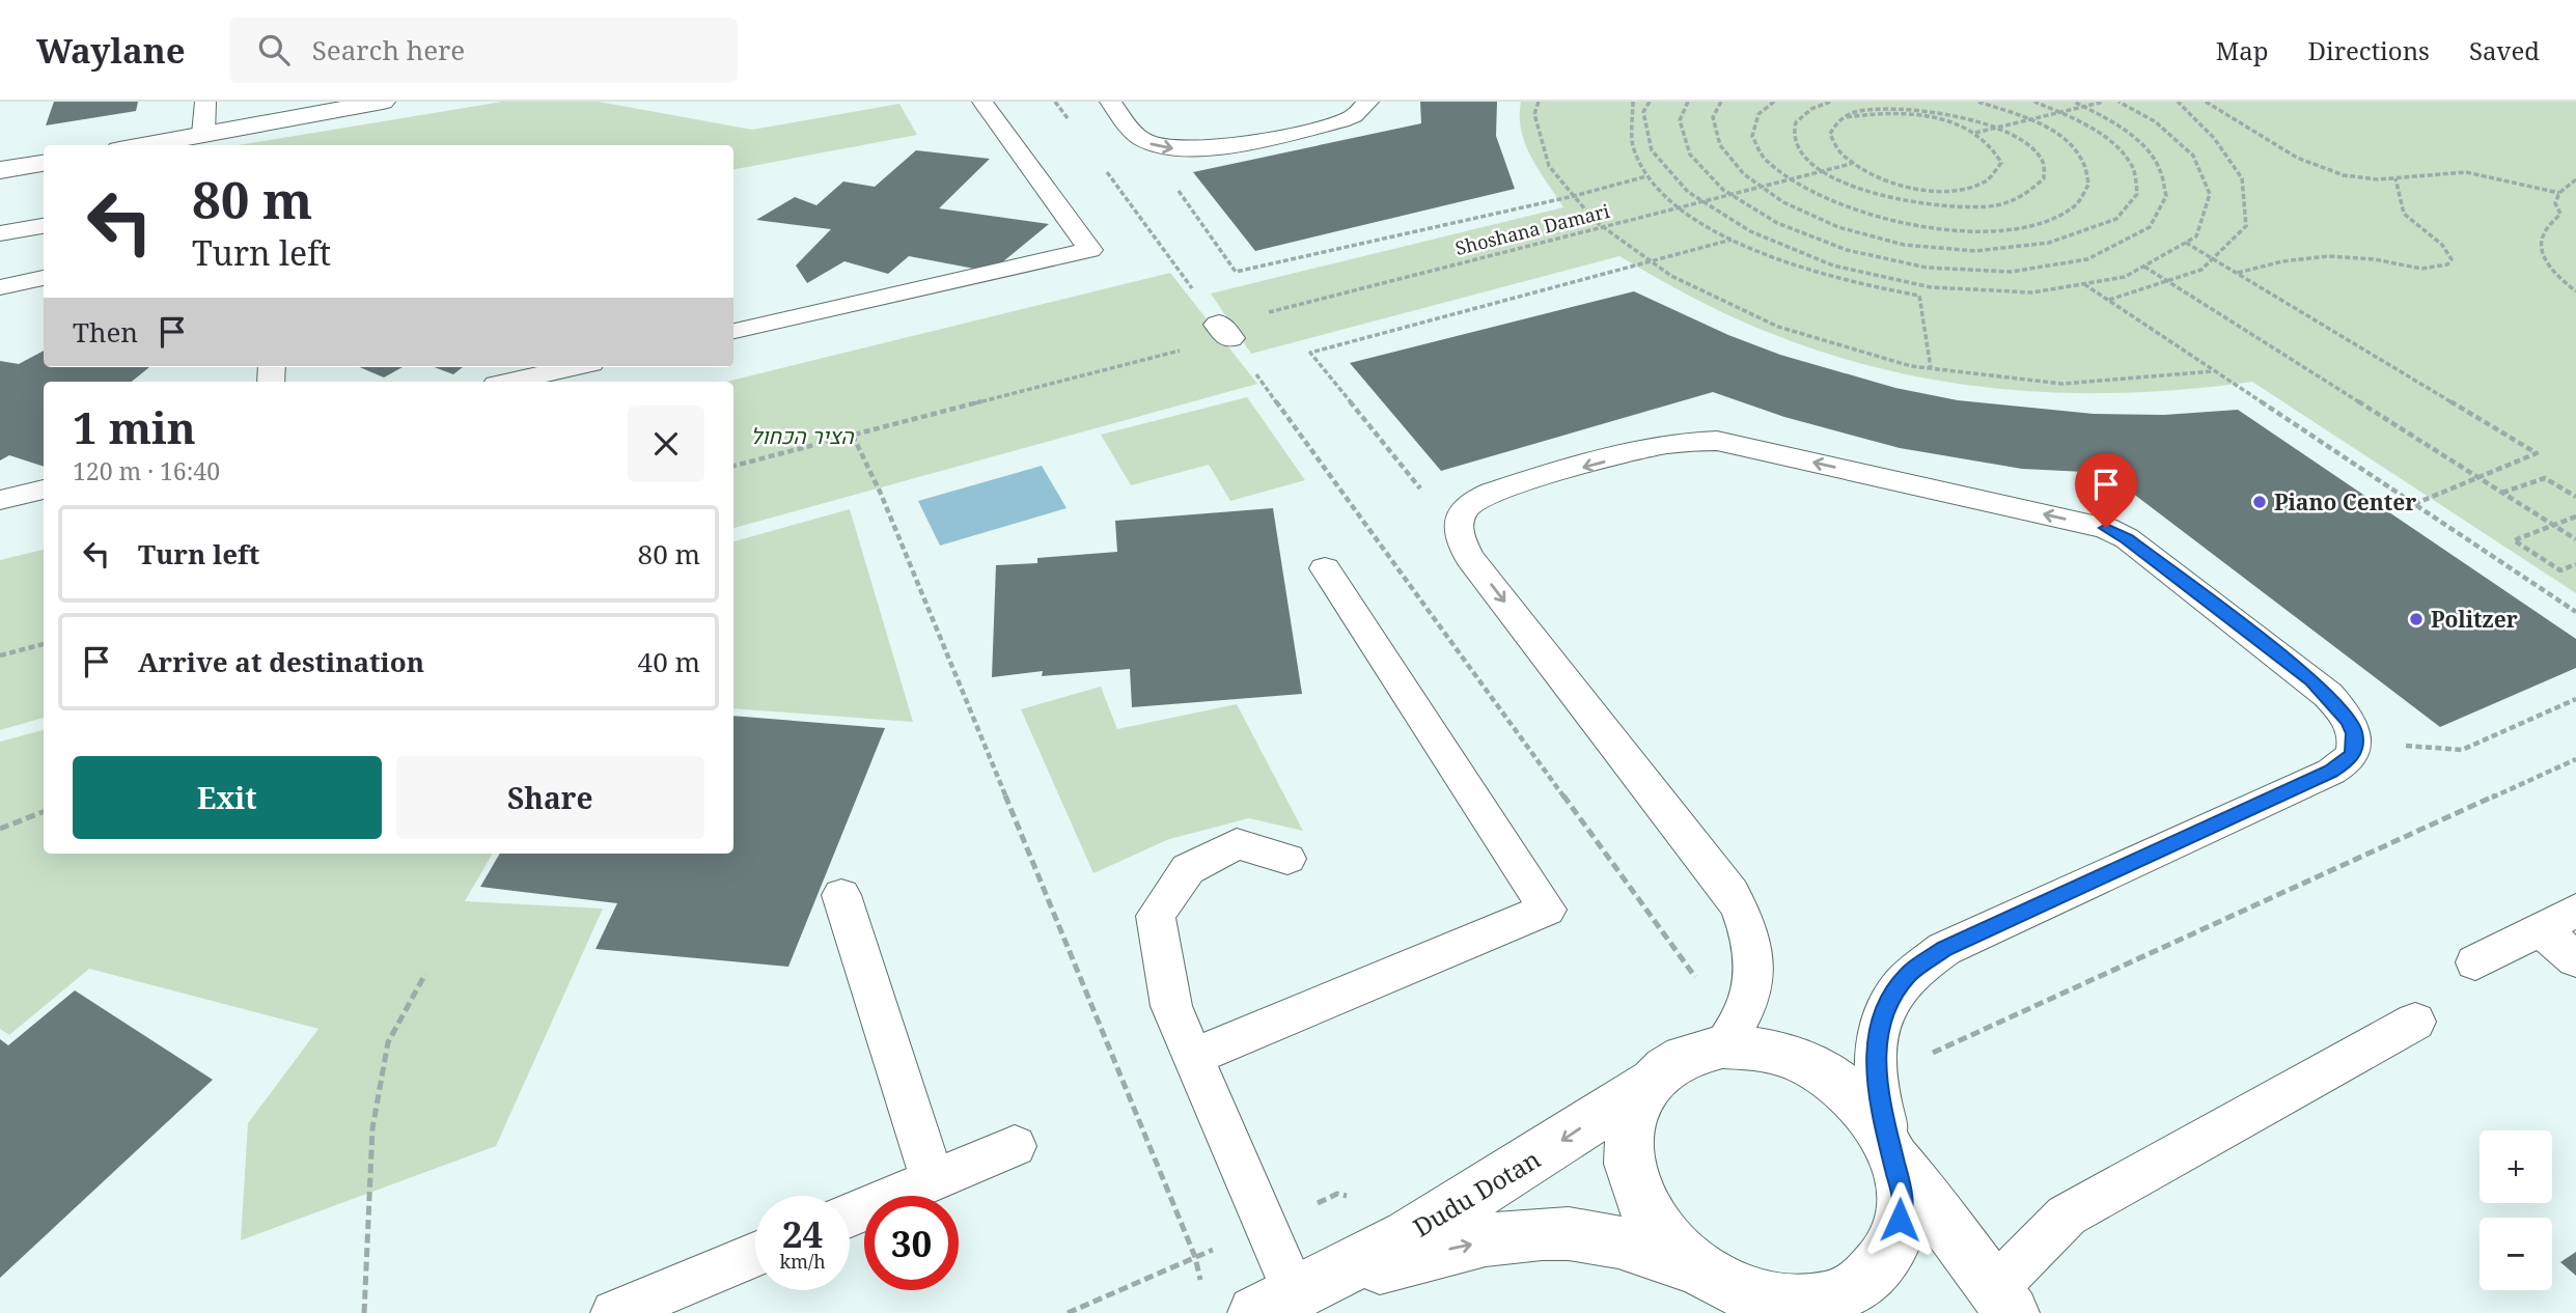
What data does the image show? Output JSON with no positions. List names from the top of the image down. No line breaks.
{"streets":{"street":["Dudu Dotan"],"path":["Shoshana Damari"]},"parks":["הציר הכחול"],"places":["Piano Center","Politzer"],"page":{"header":"Waylane","search":"Search here","nav":["Map","Directions","Saved"],"turn":["80 m","Turn left"],"then":"Then","heading":["1 min","120 m · 16:40"],"list":[{"name":"Turn left","value":"80 m"},{"name":"Arrive at destination","value":"40 m"}],"buttons":["Exit","Share"],"map_buttons":["+","−"],"speed":"24 km/h","limit":"30"}}
